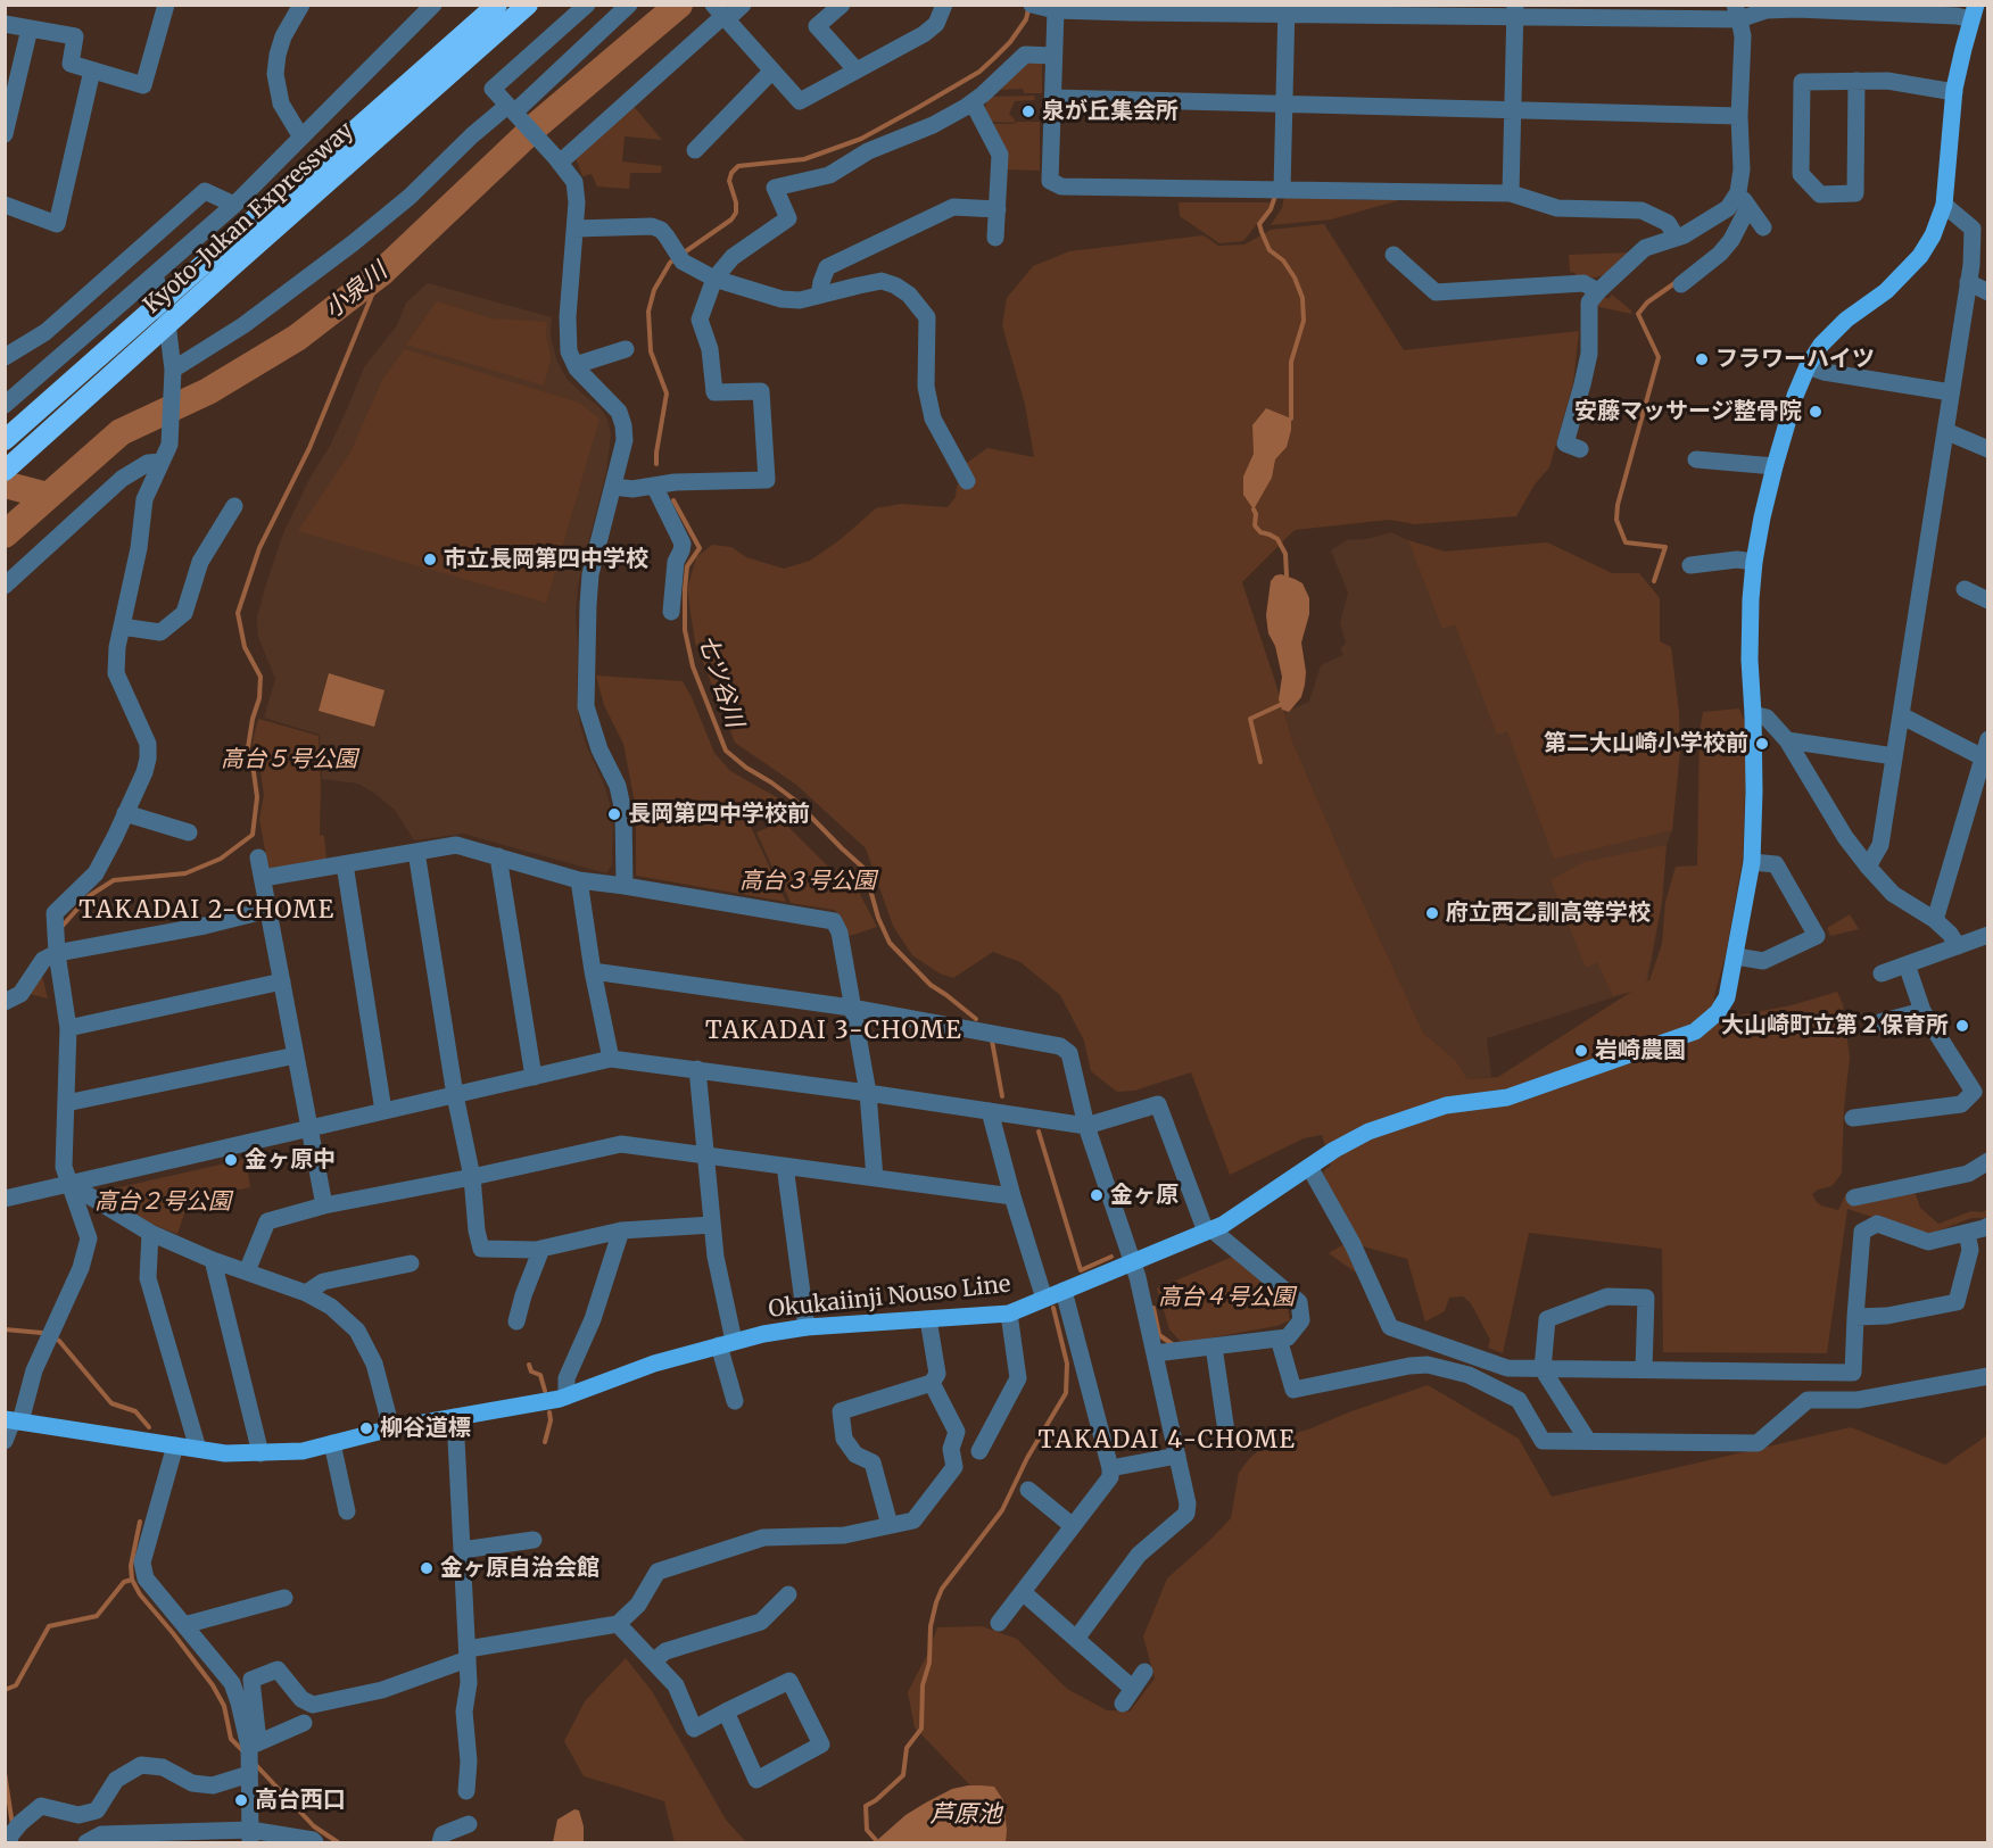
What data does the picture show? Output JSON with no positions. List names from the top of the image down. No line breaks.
{"streets":{"highway":["Kyoto-Jukan Expressway"],"main road":["Okukaiinji Nouso Line"]},"districts":["TAKADAI 2-CHOME","TAKADAI 3-CHOME","TAKADAI 4-CHOME"],"water":["小泉川","七ツ谷川","芦原池"],"parks":["高台５号公園","高台３号公園","高台２号公園","高台４号公園"],"places":["泉が丘集会所","フラワーハイツ","安藤マッサージ整骨院","市立長岡第四中学校","第二大山崎小学校前","長岡第四中学校前","府立西乙訓高等学校","大山崎町立第２保育所","岩崎農園","金ヶ原中","金ヶ原","柳谷道標","金ヶ原自治会館","高台西口"]}
